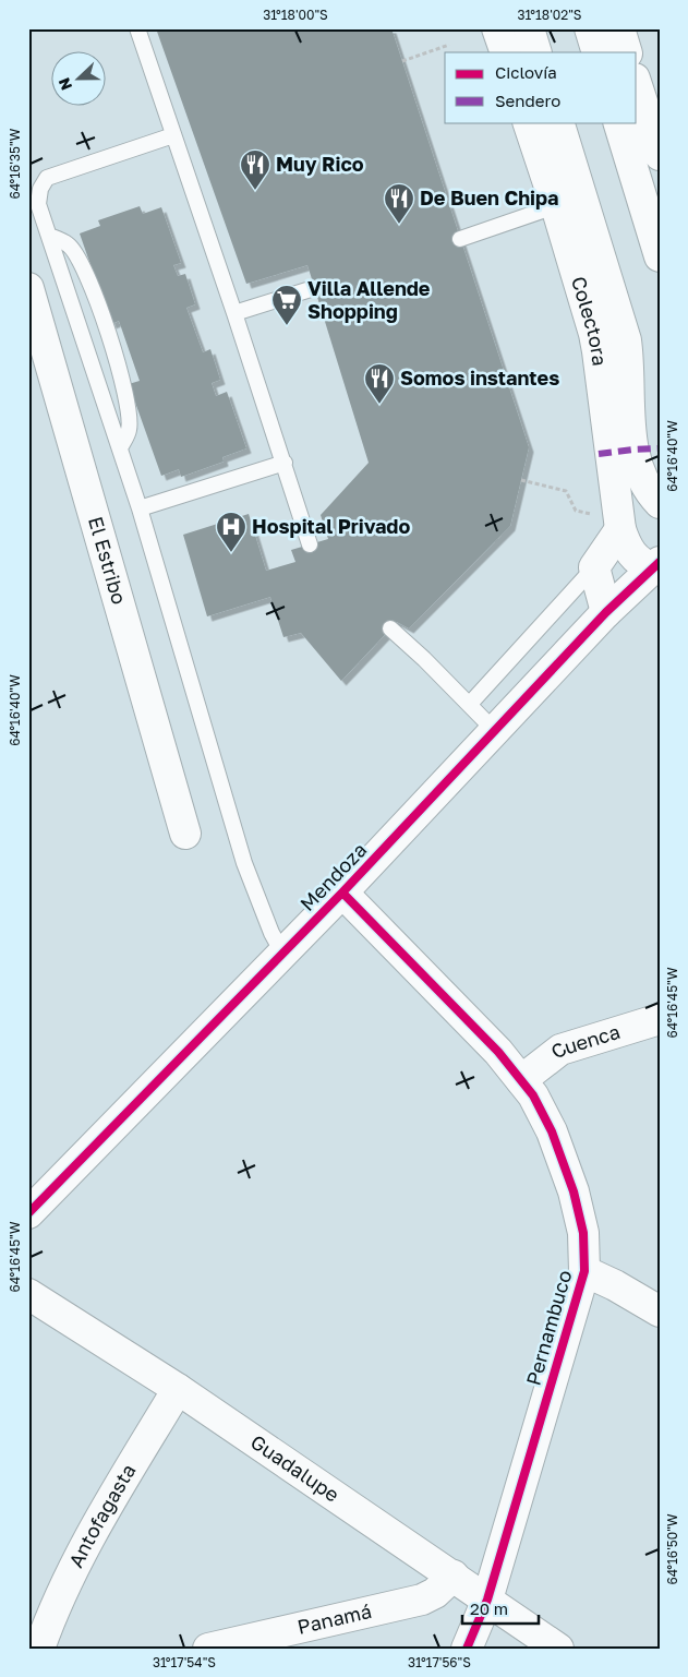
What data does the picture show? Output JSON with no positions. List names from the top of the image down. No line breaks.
{"streets":{"street":["Colectora","El Estribo","Mendoza","Cuenca","Pernambuco","Guadalupe","Antofagasta","Panamá"]},"crossings":[["Colectora","Mendoza"],["Mendoza","Pernambuco"],["Cuenca","Pernambuco"],["Pernambuco","Guadalupe"],["Guadalupe","Antofagasta"],["Guadalupe","Panamá"]],"places":{"restaurant":["Muy Rico","De Buen Chipa","Somos instantes"],"supermarket":["Villa Allende Shopping"],"hospital":["Hospital Privado"]},"legend":["Ciclovía","Sendero"],"scale_bar":"20 m","north":"left","coordinates":["31°18'00\"S","31°18'02\"S","64°16'35\"W","64°16'40\"W","64°16'45\"W","64°16'50\"W","31°17'54\"S","31°17'56\"S"]}
